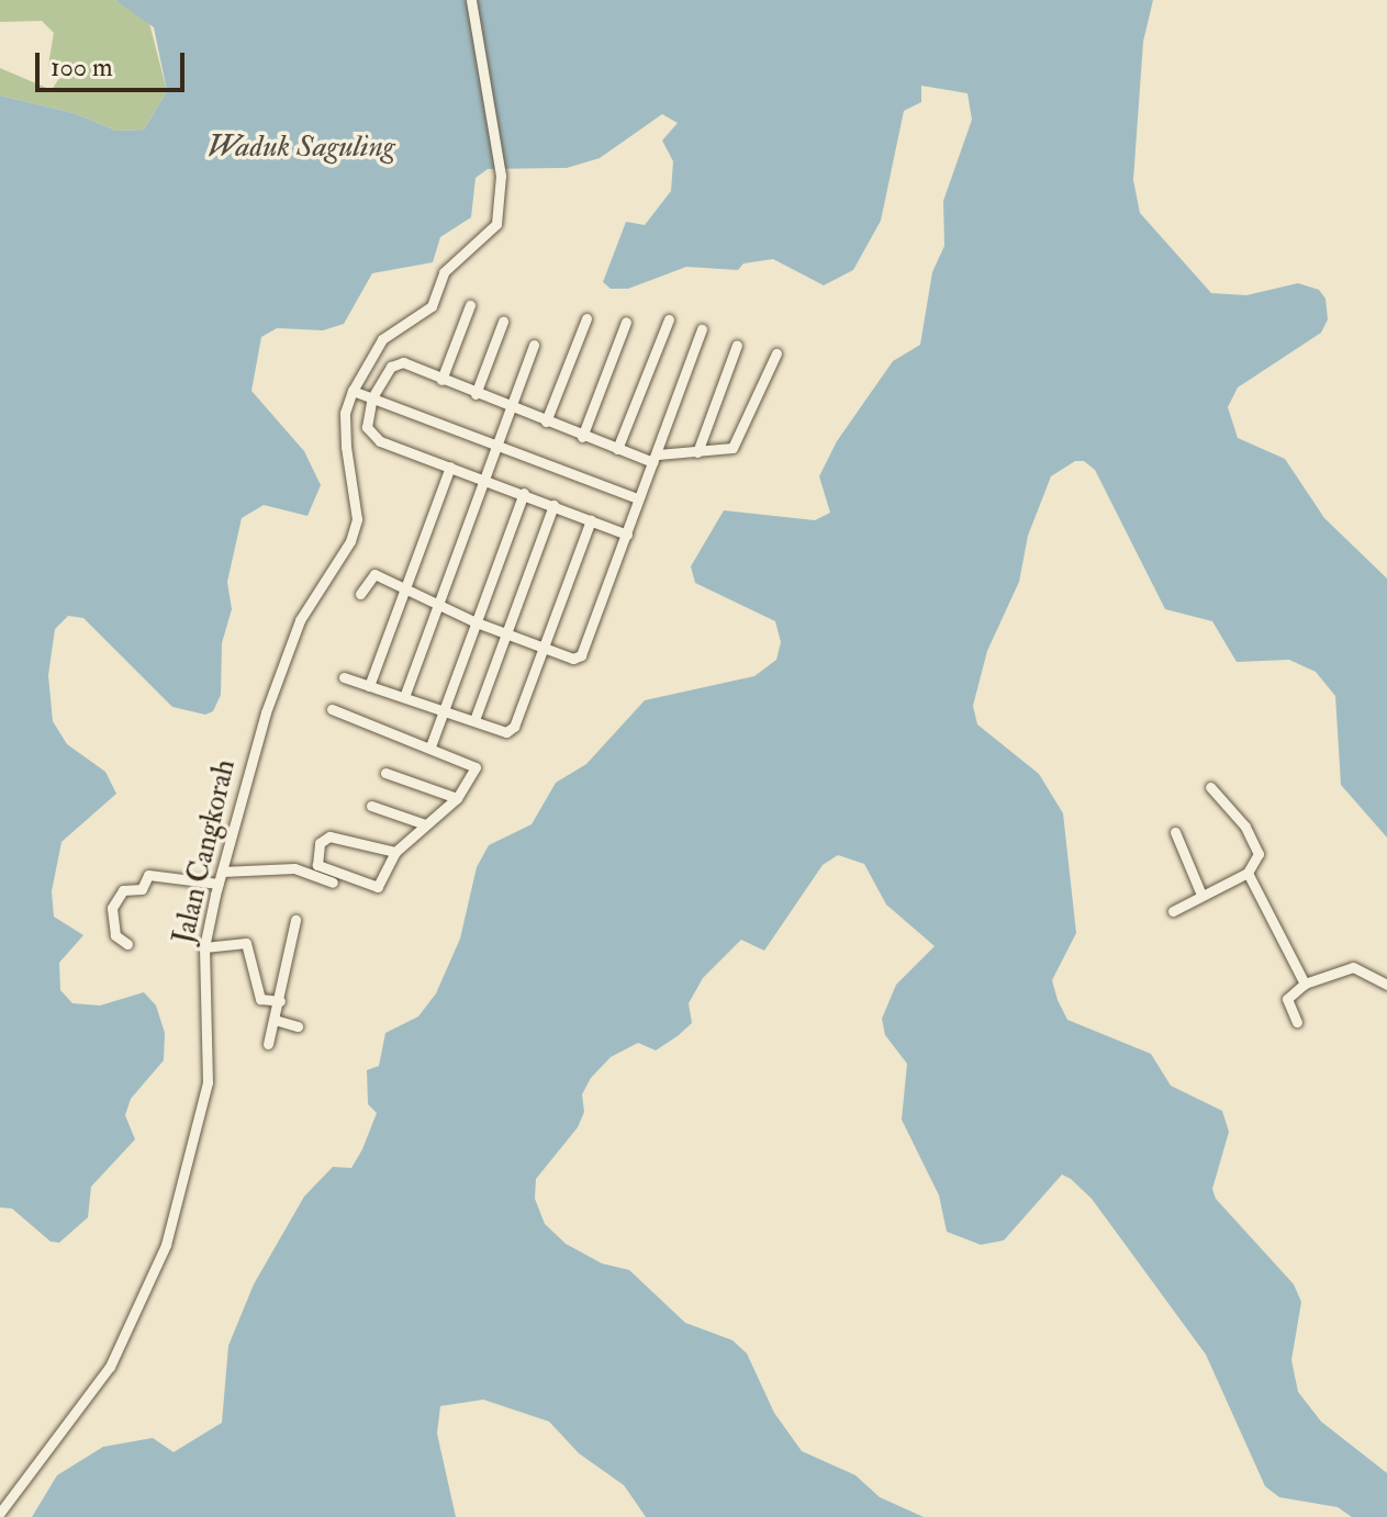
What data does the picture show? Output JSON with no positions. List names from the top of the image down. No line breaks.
{"streets":{"street":["Jalan Cangkorah"]},"water":["Waduk Saguling"],"scale_bar":"100 m"}
